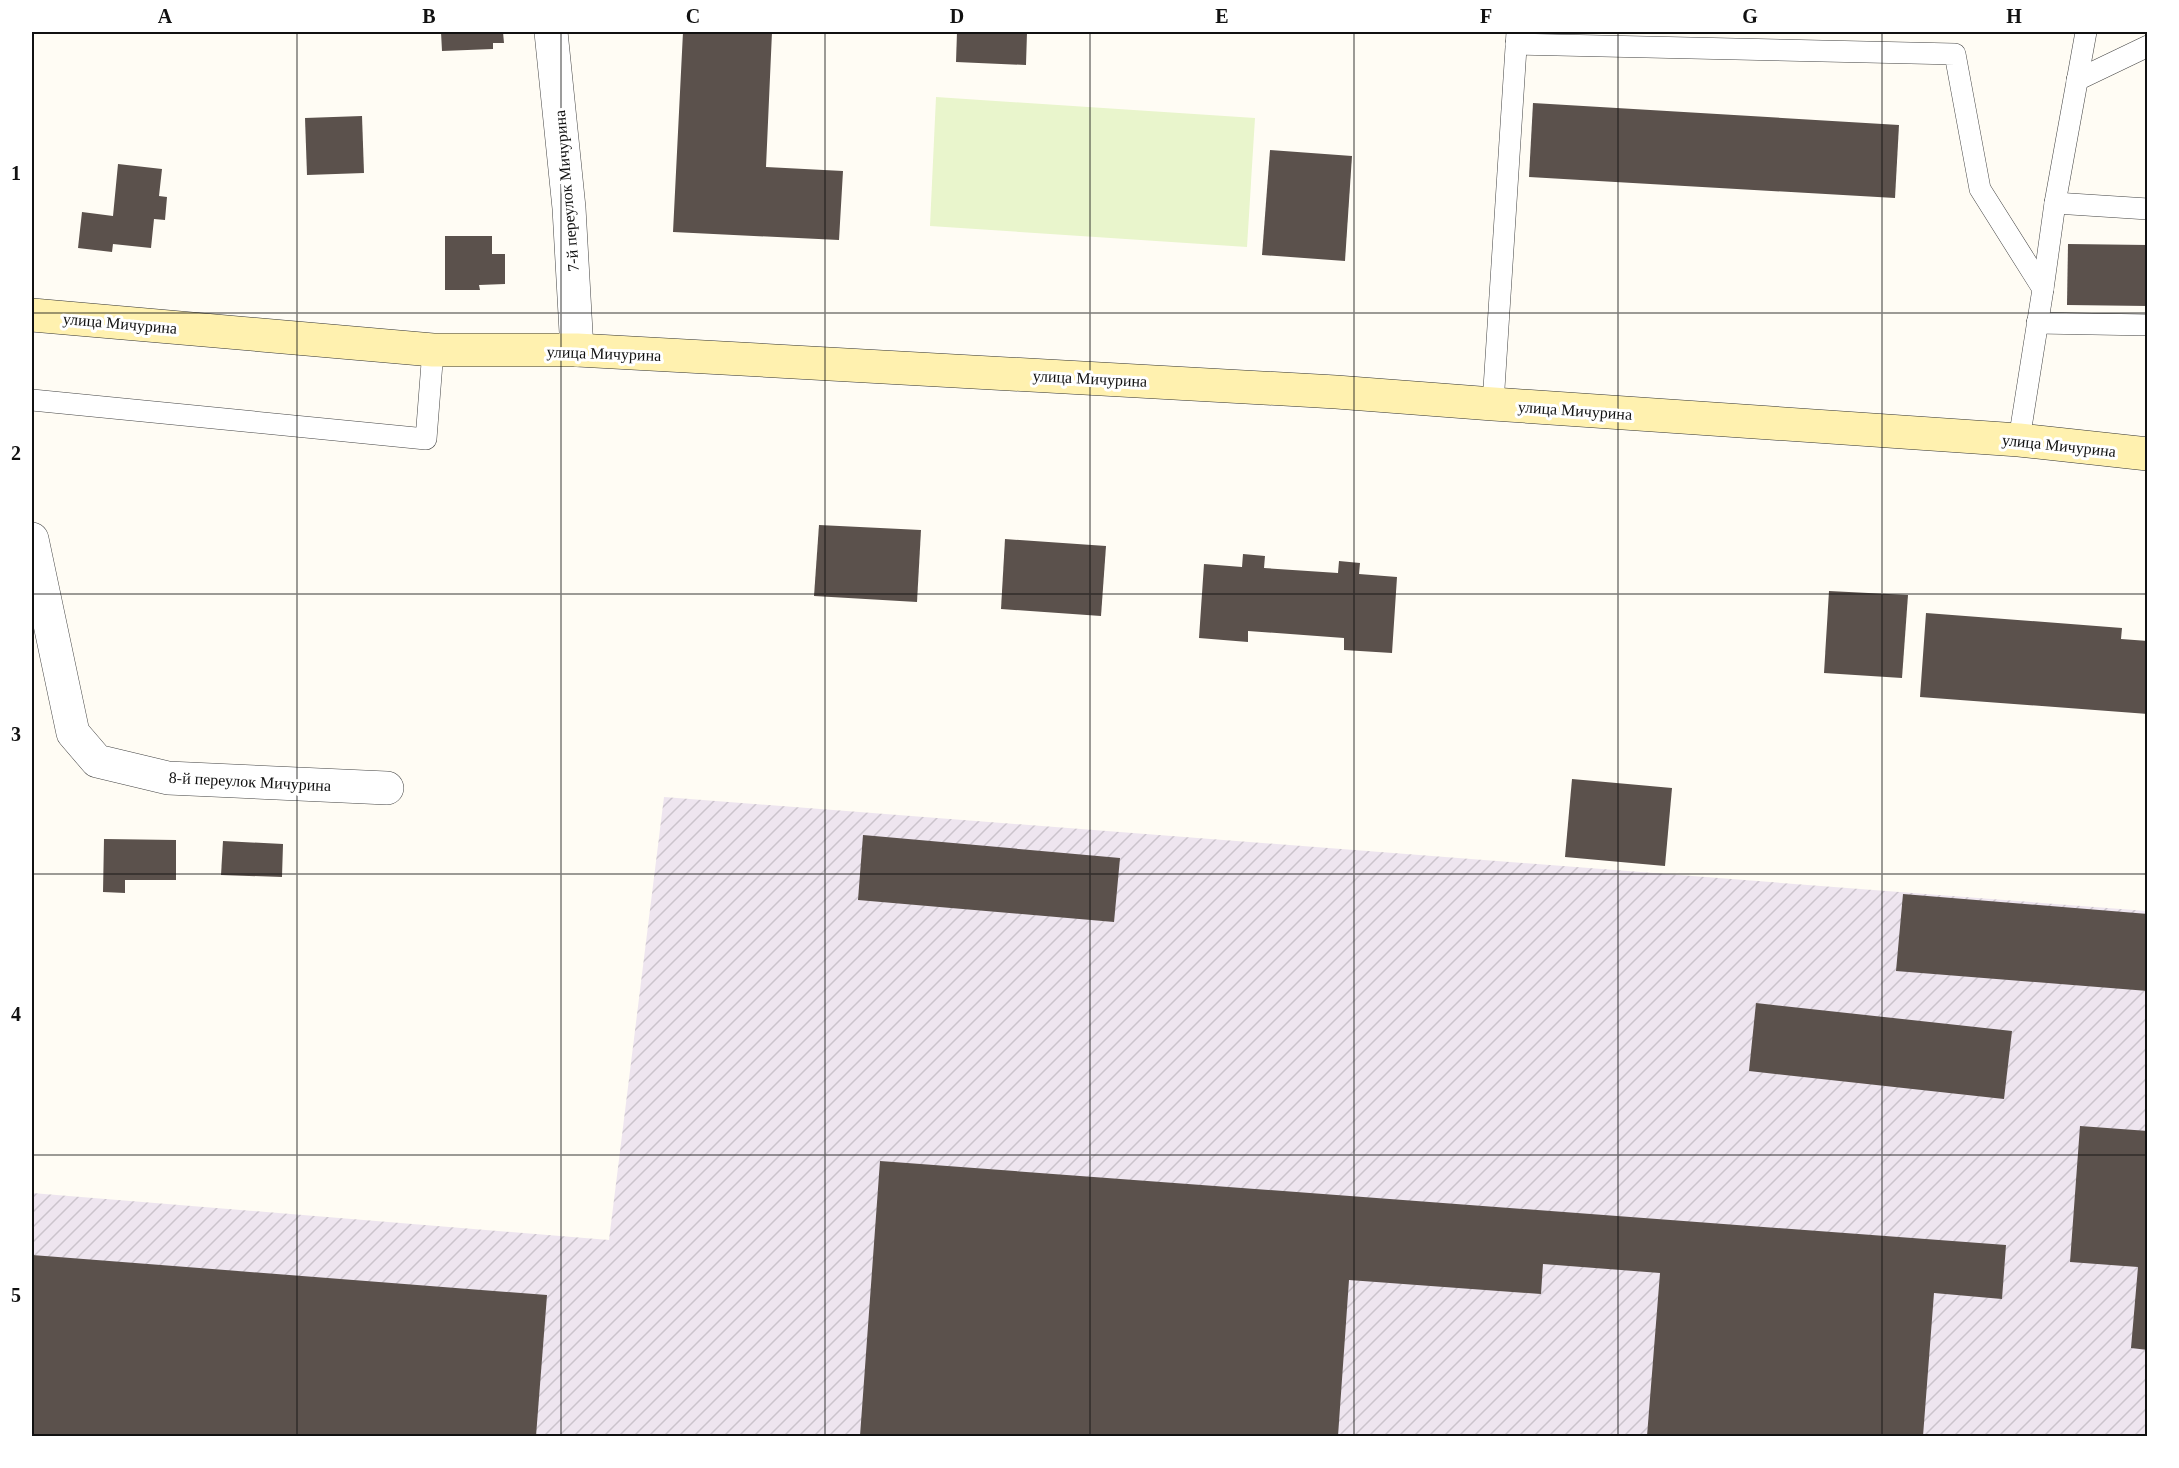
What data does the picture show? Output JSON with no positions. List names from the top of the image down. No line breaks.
{"streets":{"main road":["улица Мичурина"],"street":["7-й переулок Мичурина","8-й переулок Мичурина"]},"crossings":[["7-й переулок Мичурина","улица Мичурина"]],"grid":{"columns":["A","B","C","D","E","F","G","H"],"rows":["1","2","3","4","5"]}}
